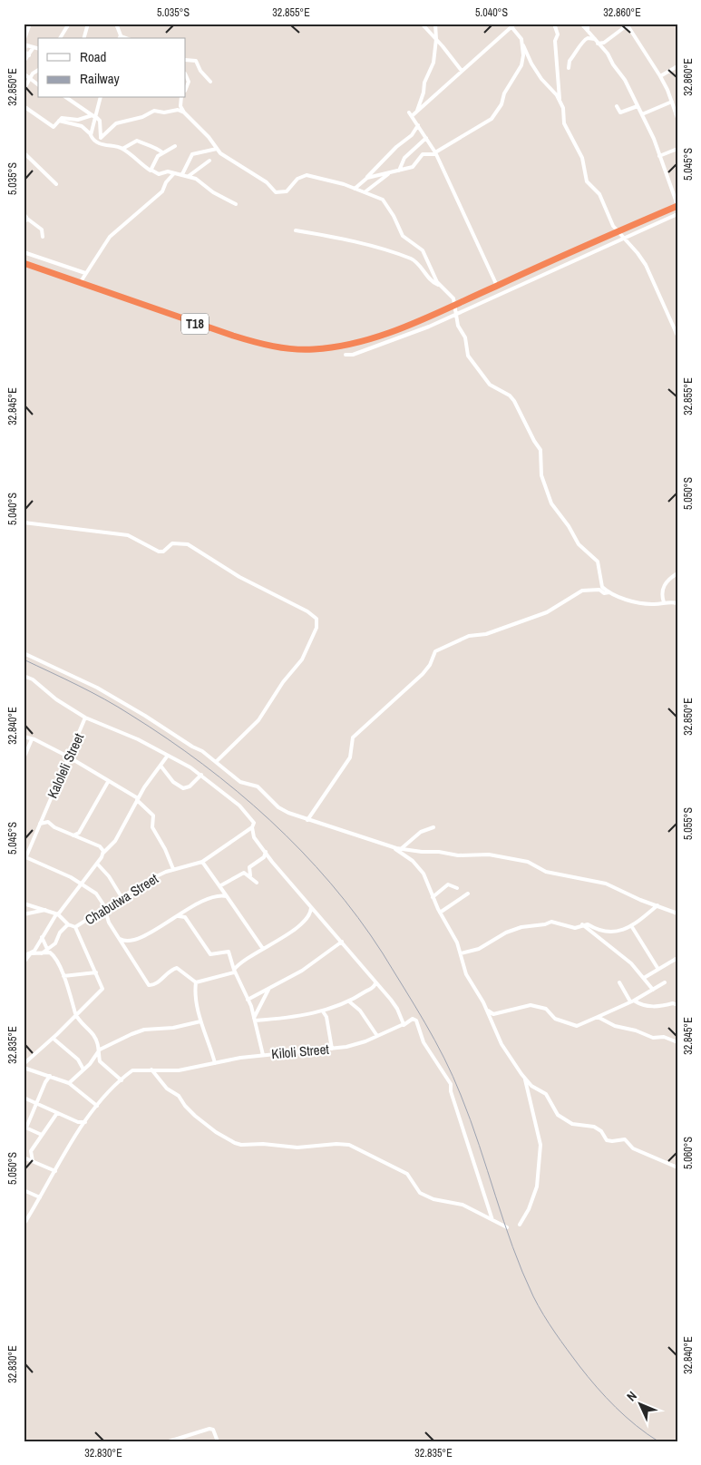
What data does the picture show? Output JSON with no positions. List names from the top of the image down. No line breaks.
{"streets":{"highway":["T18"],"street":["Kaloleli Street","Chabutwa Street","Kiloli Street"]},"legend":["Road","Railway"],"north":"top left","coordinates":["5.035°S","32.855°E","5.040°S","32.860°E","32.850°E","5.045°S","32.845°E","5.050°S","32.840°E","5.055°S","32.835°E","5.060°S","32.830°E"]}
